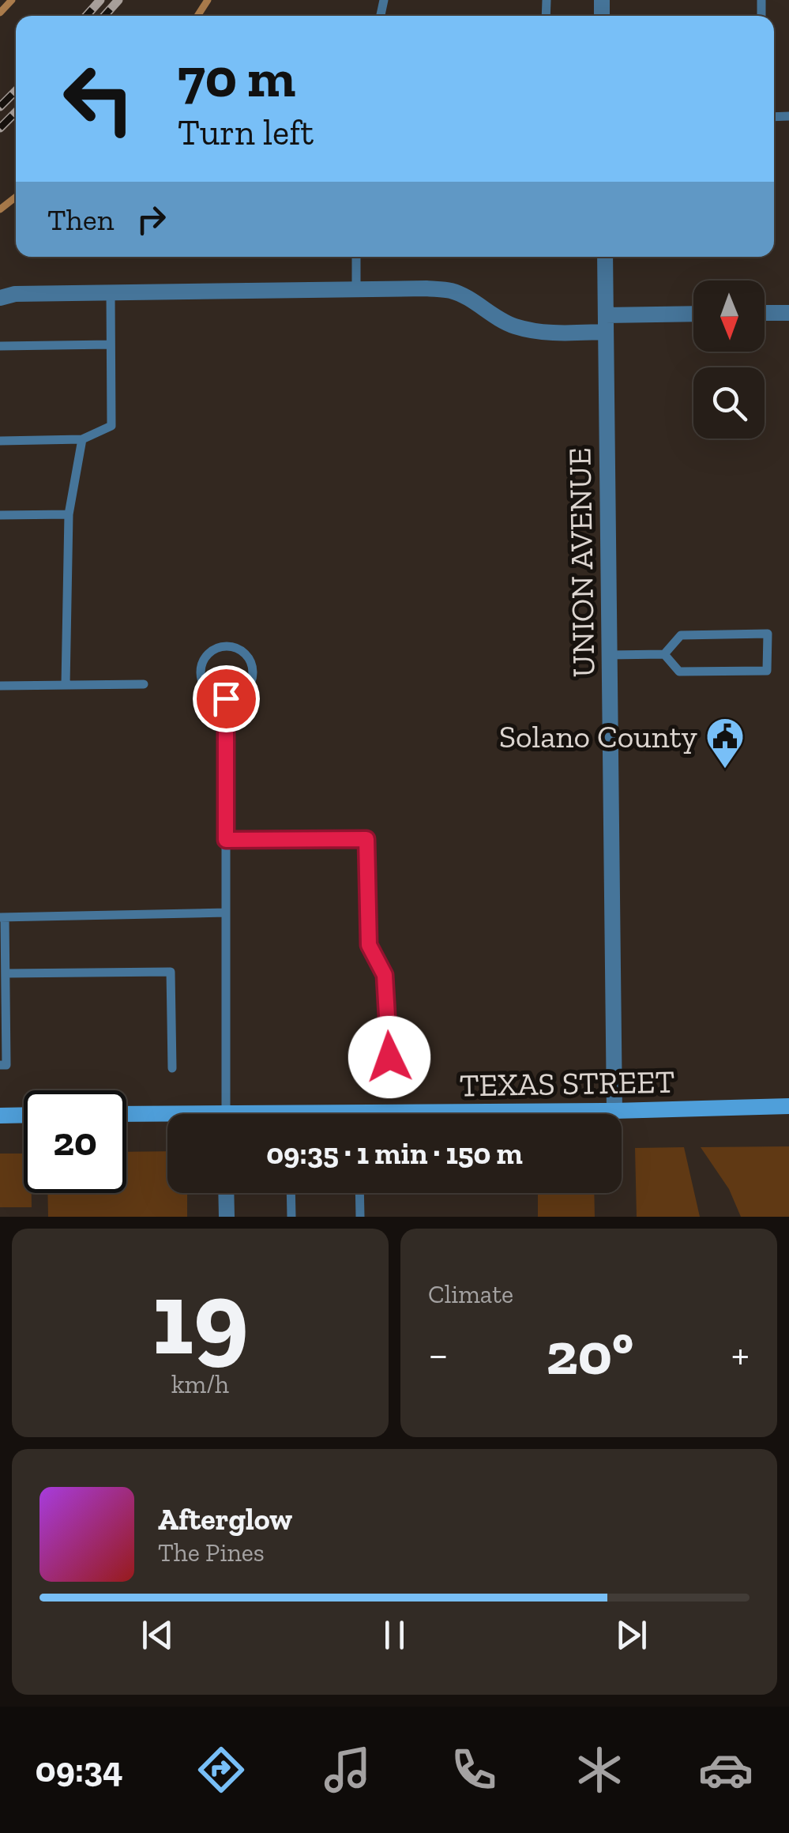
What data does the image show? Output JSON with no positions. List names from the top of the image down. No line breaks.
{"streets":{"main road":["TEXAS STREET"],"street":["UNION AVENUE"]},"crossings":[["UNION AVENUE","TEXAS STREET"]],"places":{"public building":["Solano County"]},"north":"bottom","page":{"turn":["70 m","Turn left"],"then":"Then","limit":"20","trip":"09:35 · 1 min · 150 m","tile":[["19","km/h"],"Climate"],"heat":["−","20°","+"],"song":["Afterglow","The Pines"],"tabs":"09:34"}}
